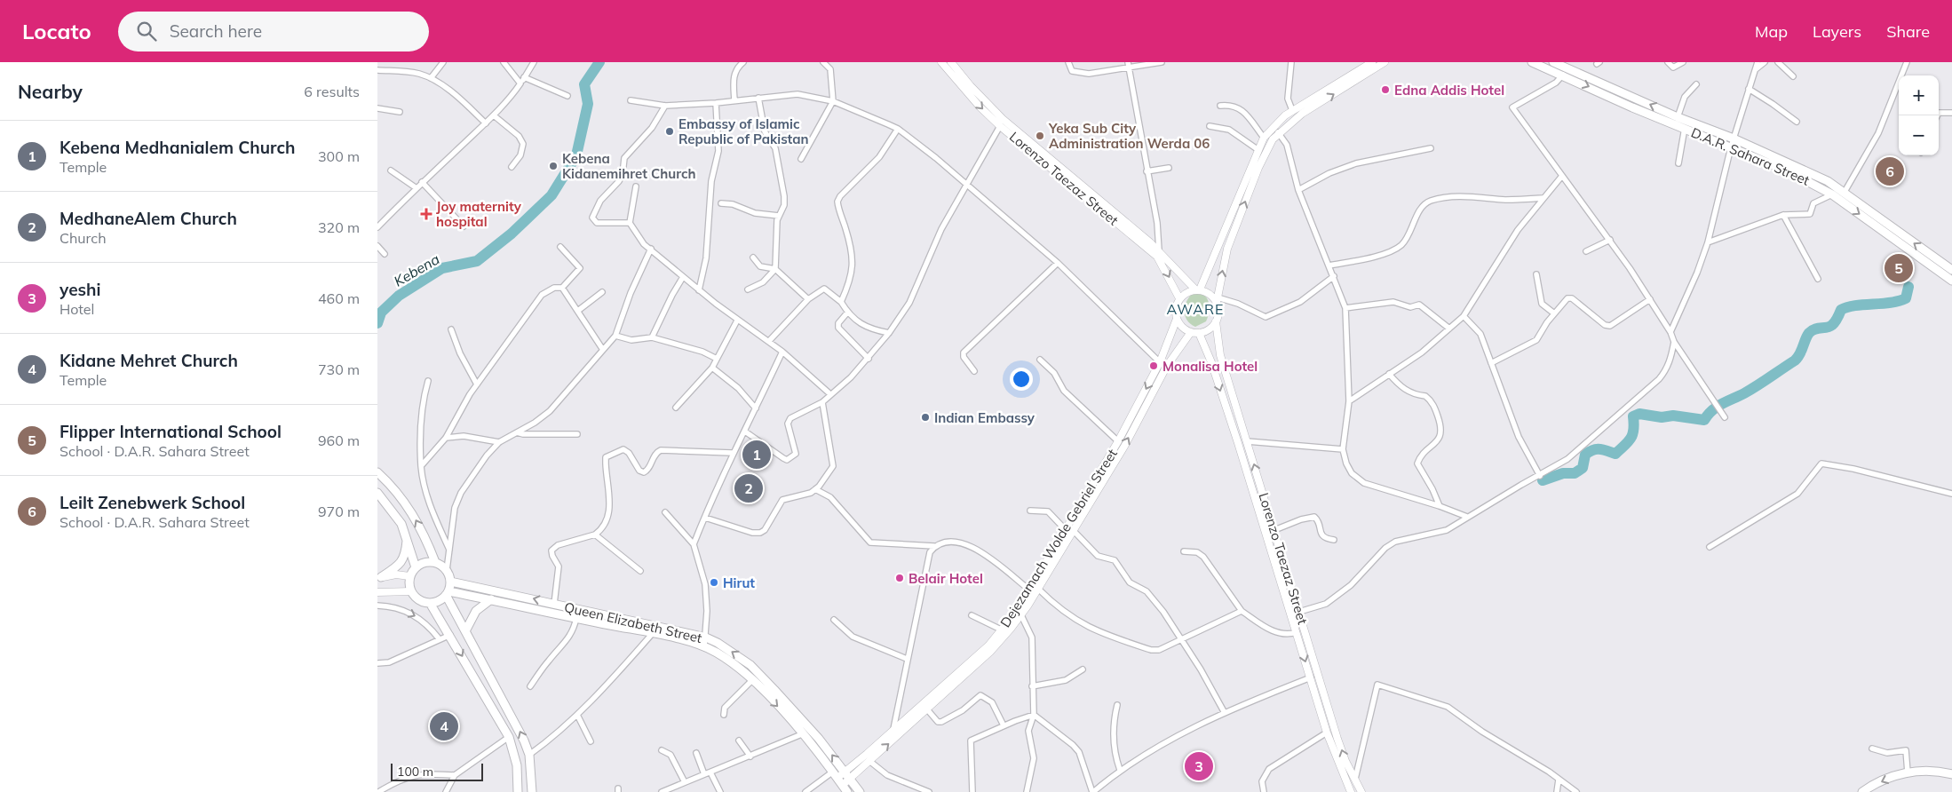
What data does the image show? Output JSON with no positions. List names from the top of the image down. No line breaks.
{"streets":{"main road":["D.A.R. Sahara Street","Lorenzo Taezaz Street","Dejezamach Wolde Gebriel Street","Queen Elizabeth Street"]},"crossings":[["Lorenzo Taezaz Street","Dejezamach Wolde Gebriel Street"],["Dejezamach Wolde Gebriel Street","Queen Elizabeth Street"]],"districts":["AWARE"],"water":["Kebena"],"places":{"other":["Edna Addis Hotel","Embassy of Islamic Republic of Pakistan","Yeka Sub City Administration Werda 06","Kebena Kidanemihret Church","Monalisa Hotel","Indian Embassy","Belair Hotel","Hirut"],"health":["Joy maternity hospital"]},"scale_bar":"100 m","page":{"header":"Locato","search":"Search here","nav":["Map","Layers","Share"],"heading":["Nearby","6 results"],"map_buttons":["+","−"],"list":[{"mark":"1","name":"Kebena Medhanialem Church","note":"Temple","value":"300 m"},{"mark":"2","name":"MedhaneAlem Church","note":"Church","value":"320 m"},{"mark":"3","name":"yeshi","note":"Hotel","value":"460 m"},{"mark":"4","name":"Kidane Mehret Church","note":"Temple","value":"730 m"},{"mark":"5","name":"Flipper International School","note":"School · D.A.R. Sahara Street","value":"960 m"},{"mark":"6","name":"Leilt Zenebwerk School","note":"School · D.A.R. Sahara Street","value":"970 m"}],"pins":["6","5","1","2","4","3"],"scale":"100 m"}}
